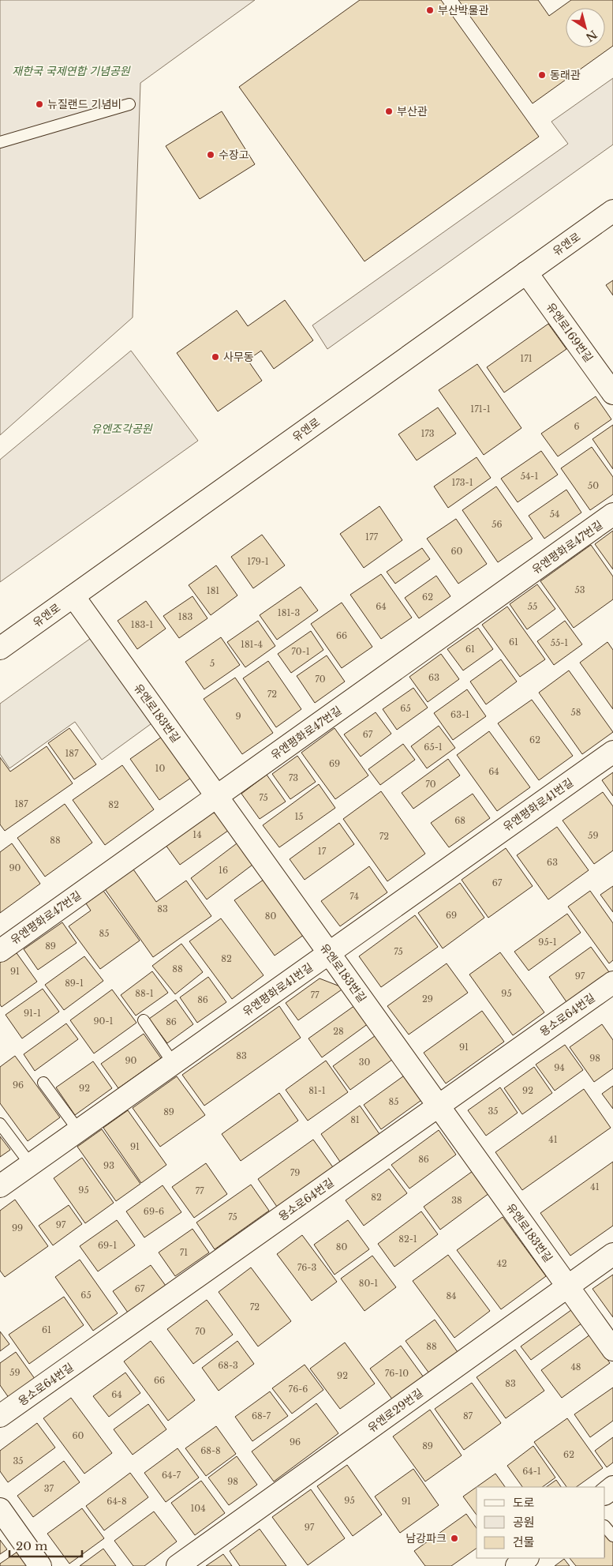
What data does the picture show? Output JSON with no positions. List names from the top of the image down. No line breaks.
{"streets":{"street":["유엔로","유엔로169번길","유엔평화로47번길","유엔로183번길","유엔평화로41번길","용소로64번길","유엔로29번길"]},"crossings":[["유엔로","유엔로169번길"],["유엔로","유엔로183번길"],["유엔평화로47번길","유엔로183번길"],["유엔로183번길","유엔평화로41번길"],["유엔로183번길","용소로64번길"],["유엔로183번길","유엔로29번길"]],"parks":["재한국 국제연합 기념공원","유엔조각공원"],"places":["부산박물관","동래관","뉴질랜드 기념비","부산관","수장고","사무동","남강파크"],"house_numbers":["171","171-1","6","173","54-1","173-1","50","54","56","177","60","179-1","53","181","62","64","55","181-3","183","183-1","66","61","55-1","181-4","61","70-1","5","63","70","72","65","58","63-1","9","67","62","65-1","187","69","10","64","73","70","75","187","82","15","68","14","59","72","88","17","63","90","16","67","74","83","69","80","85","95-1","89","75","82","88","91","97","89-1","88-1","95","77","29","86","91-1","90-1","86","28","91","83","98","90","30","94","96","92","81-1","92","85","35","89","81","41","91","86","93","79","41","95","77","82","38","69-6","75","97","99","82-1","69-1","80","71","42","76-3","80-1","67","65","84","72","61","70","88","68-3","48","59","76-10","92","66","83","76-6","64","68-7","87","60","96","89","68-8","62","35","64-1","64-7","98","37","95","64-8","91","104","97"],"legend":["도로","공원","건물"],"scale_bar":"20 m","north":"bottom right"}
